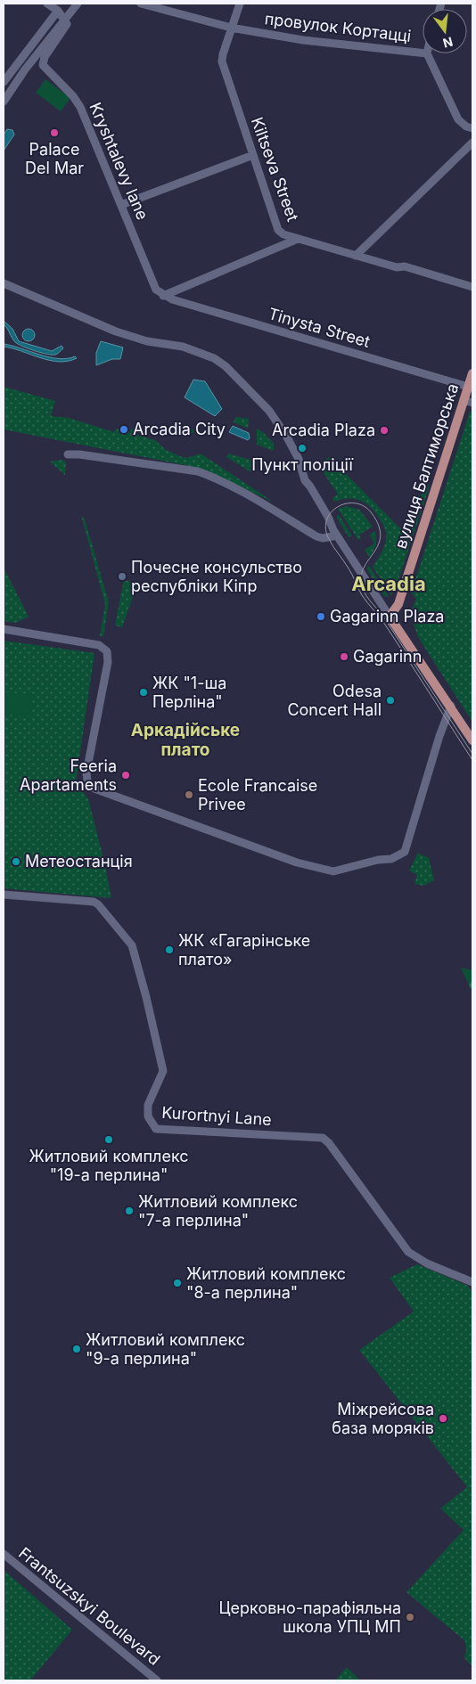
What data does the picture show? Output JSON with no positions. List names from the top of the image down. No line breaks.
{"streets":{"main road":["вулиця Балтиморська"],"street":["провулок Кортацці","Kryshtalevy lane","Kiltseva Street","Tinysta Street","Kurortnyi Lane","Frantsuzskyi Boulevard"]},"crossings":[["провулок Кортацці","Kiltseva Street"],["Kryshtalevy lane","Tinysta Street"],["Tinysta Street","вулиця Балтиморська"]],"districts":["Arcadia","Аркадійське плато"],"places":["Palace Del Mar","Arcadia City","Arcadia Plaza","Пункт поліції","Почесне консульство республіки Кіпр","Gagarinn Plaza","Gagarinn","ЖК \"1-ша Перліна\"","Odesa Concert Hall","Feeria Apartaments","Ecole Francaise Privee","Метеостанція","ЖК «Гагарінське плато»","Житловий комплекс \"19-а перлина\"","Житловий комплекс \"7-а перлина\"","Житловий комплекс \"8-а перлина\"","Житловий комплекс \"9-а перлина\"","Міжрейсова база моряків","Церковно-парафіяльна школа УПЦ МП"],"north":"bottom"}
